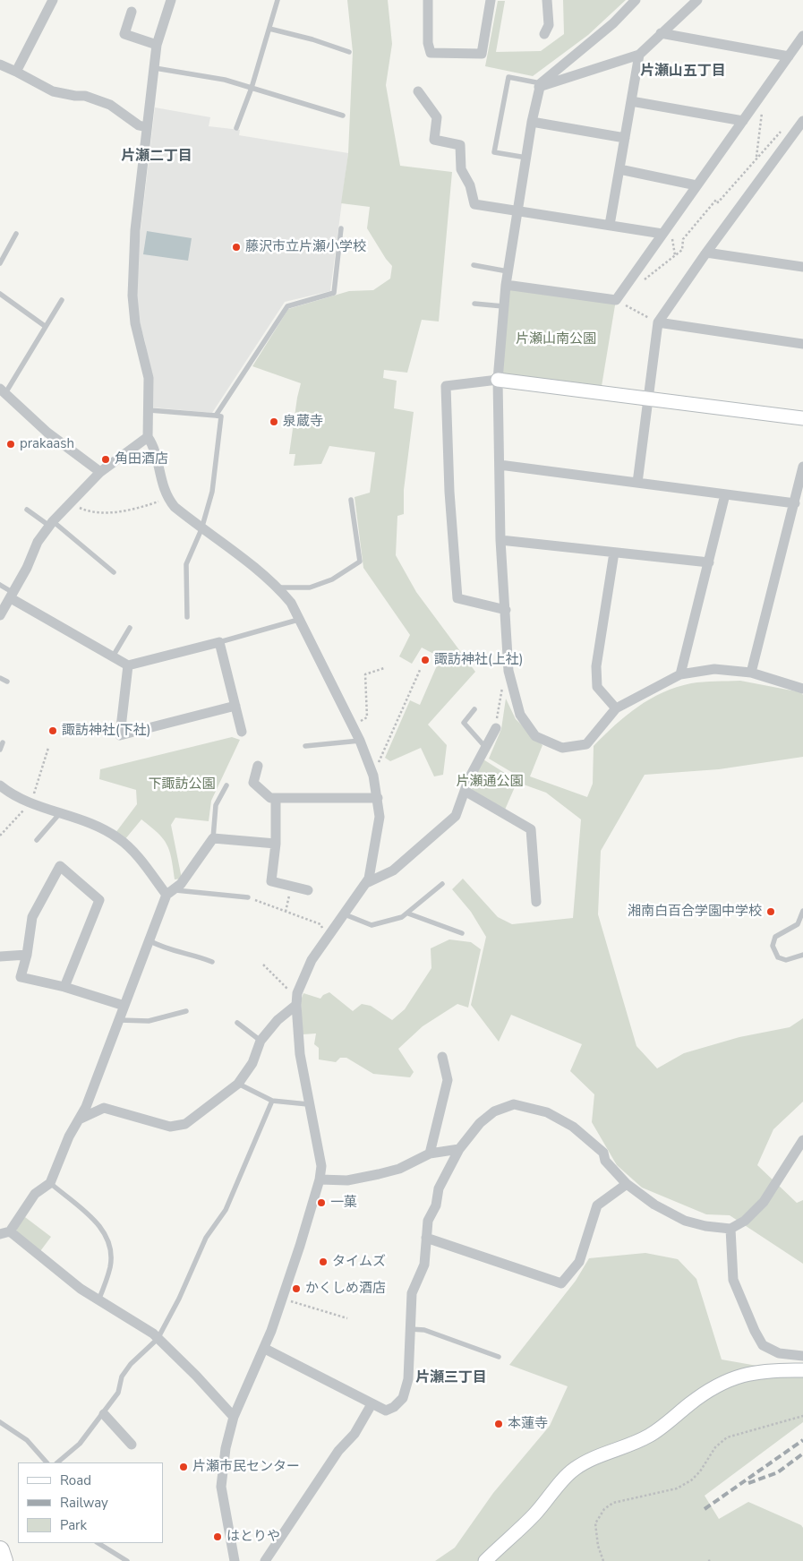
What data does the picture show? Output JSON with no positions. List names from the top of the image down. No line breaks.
{"districts":["片瀬山五丁目","片瀬二丁目","片瀬三丁目"],"parks":["片瀬山南公園","片瀬通公園","下諏訪公園"],"places":["藤沢市立片瀬小学校","泉蔵寺","prakaash","角田酒店","諏訪神社(上社)","諏訪神社(下社)","湘南白百合学園中学校","一菓","タイムズ","かくしめ酒店","本蓮寺","片瀬市民センター","はとりや"],"legend":["Road","Railway","Park"]}
